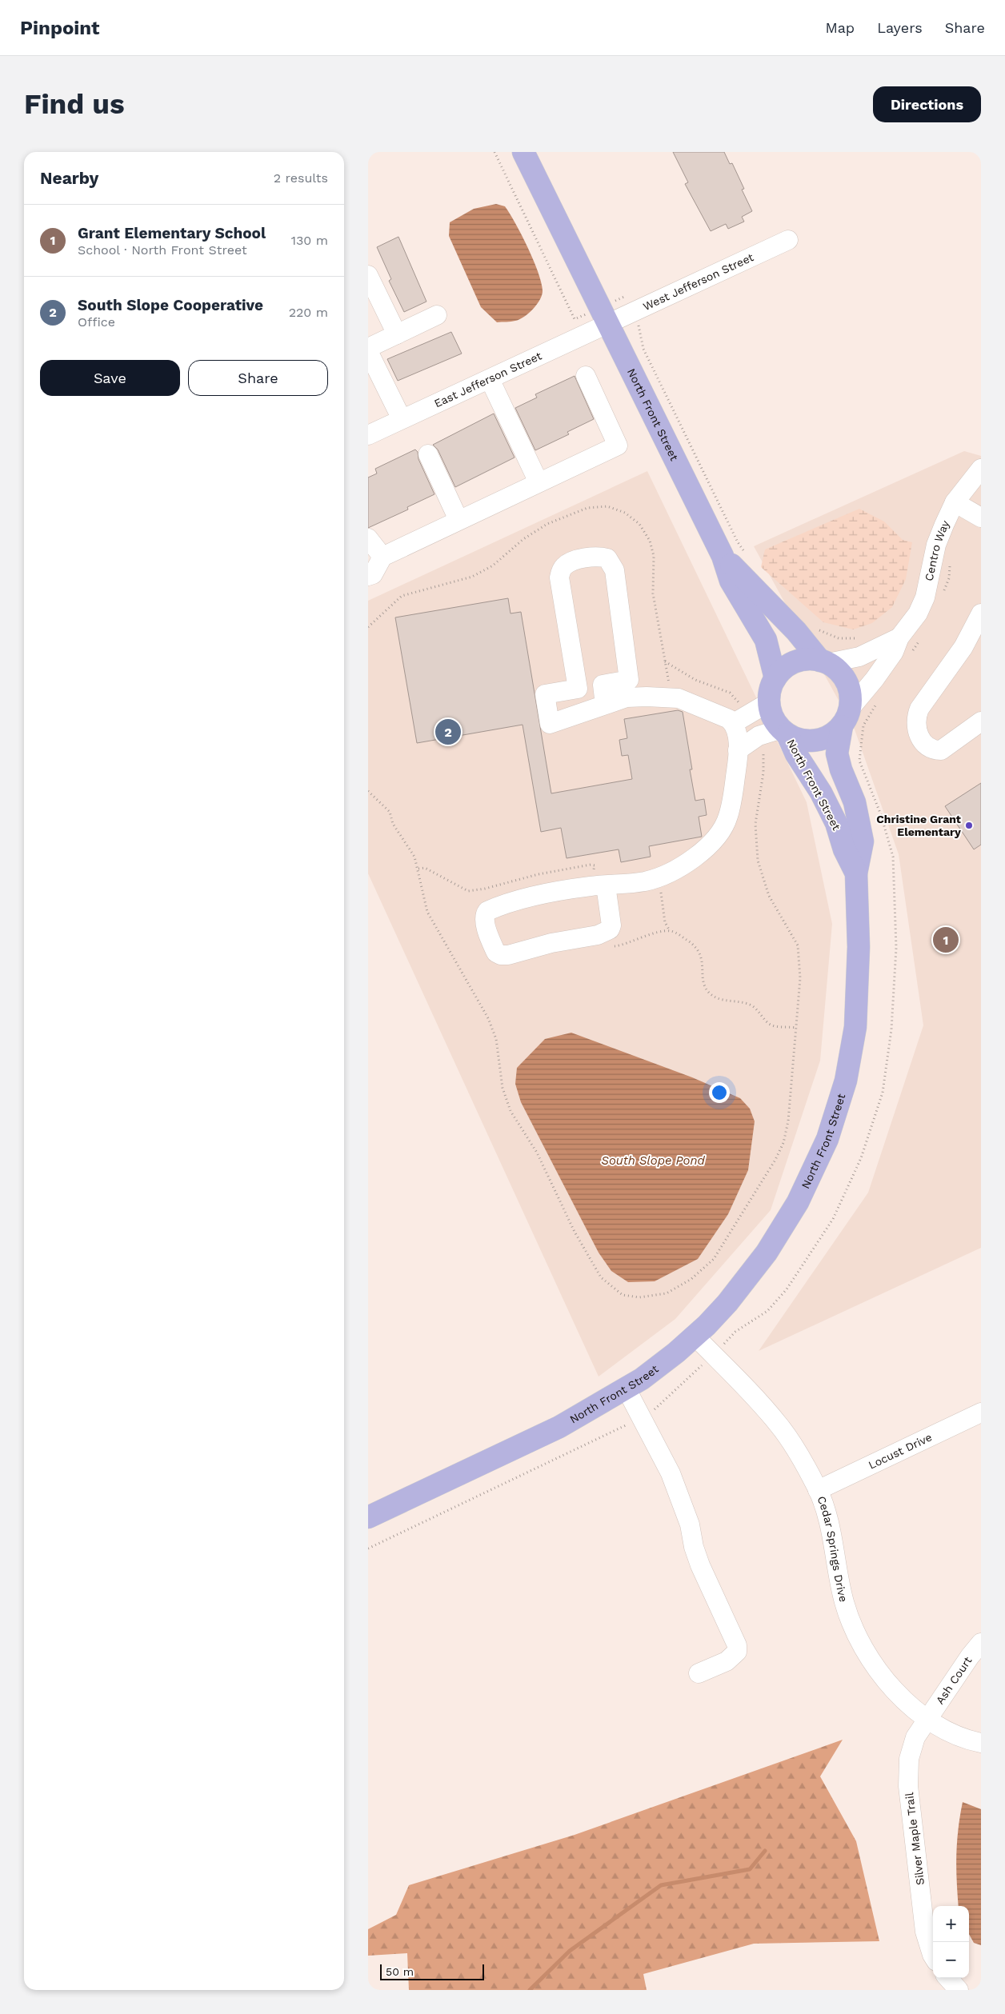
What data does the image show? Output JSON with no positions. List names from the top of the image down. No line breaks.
{"streets":{"main road":["North Front Street"],"street":["West Jefferson Street","East Jefferson Street","Centro Way","Locust Drive","Cedar Springs Drive","Ash Court","Silver Maple Trail"]},"crossings":[["West Jefferson Street","East Jefferson Street"],["West Jefferson Street","North Front Street"],["East Jefferson Street","North Front Street"],["North Front Street","Centro Way"],["North Front Street","Cedar Springs Drive"],["Locust Drive","Cedar Springs Drive"],["Cedar Springs Drive","Ash Court"],["Cedar Springs Drive","Silver Maple Trail"],["Ash Court","Silver Maple Trail"]],"water":["South Slope Pond"],"places":["Christine Grant Elementary"],"scale_bar":"50 m","page":{"header":"Pinpoint","nav":["Map","Layers","Share"],"buttons":["Directions",["Save","Share"]],"title":"Find us","heading":["Nearby","2 results"],"list":[{"mark":"1","name":"Grant Elementary School","note":"School · North Front Street","value":"130 m"},{"mark":"2","name":"South Slope Cooperative","note":"Office","value":"220 m"}],"pins":["2","1"],"map_buttons":["+","−"],"scale":"50 m"}}
